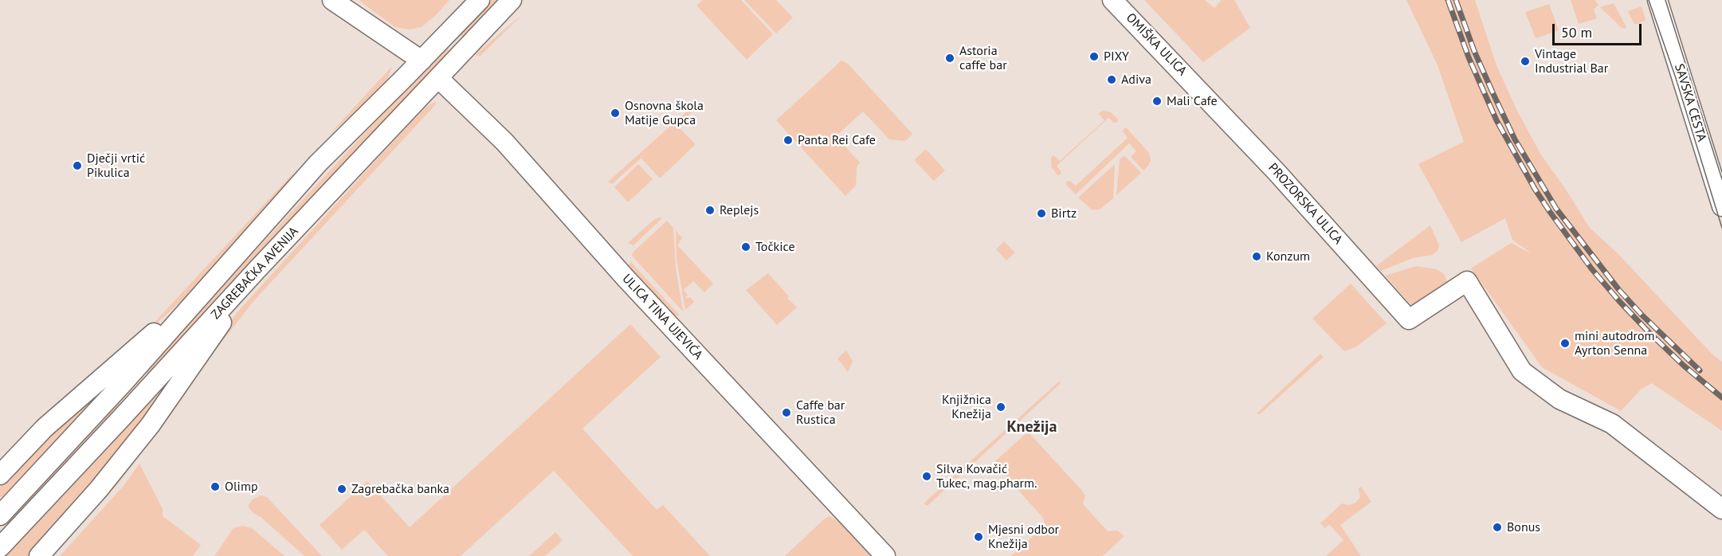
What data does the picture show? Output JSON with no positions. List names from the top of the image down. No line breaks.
{"streets":{"main road":["OMIŠKA ULICA","SAVSKA CESTA","PROZORSKA ULICA","ZAGREBAČKA AVENIJA","ULICA TINA UJEVIĆA"]},"crossings":[["OMIŠKA ULICA","PROZORSKA ULICA"],["ZAGREBAČKA AVENIJA","ULICA TINA UJEVIĆA"]],"districts":["Knežija"],"places":["PIXY","Astoria caffe bar","Vintage Industrial Bar","Adiva","Mali Cafe","Osnovna škola Matije Gupca","Panta Rei Cafe","Dječji vrtić Pikulica","Replejs","Birtz","Točkice","Konzum","mini autodrom Ayrton Senna","Knjižnica Knežija","Caffe bar Rustica","Silva Kovačić Tukec, mag.pharm.","Olimp","Zagrebačka banka","Bonus","Mjesni odbor Knežija"],"scale_bar":"50 m"}
